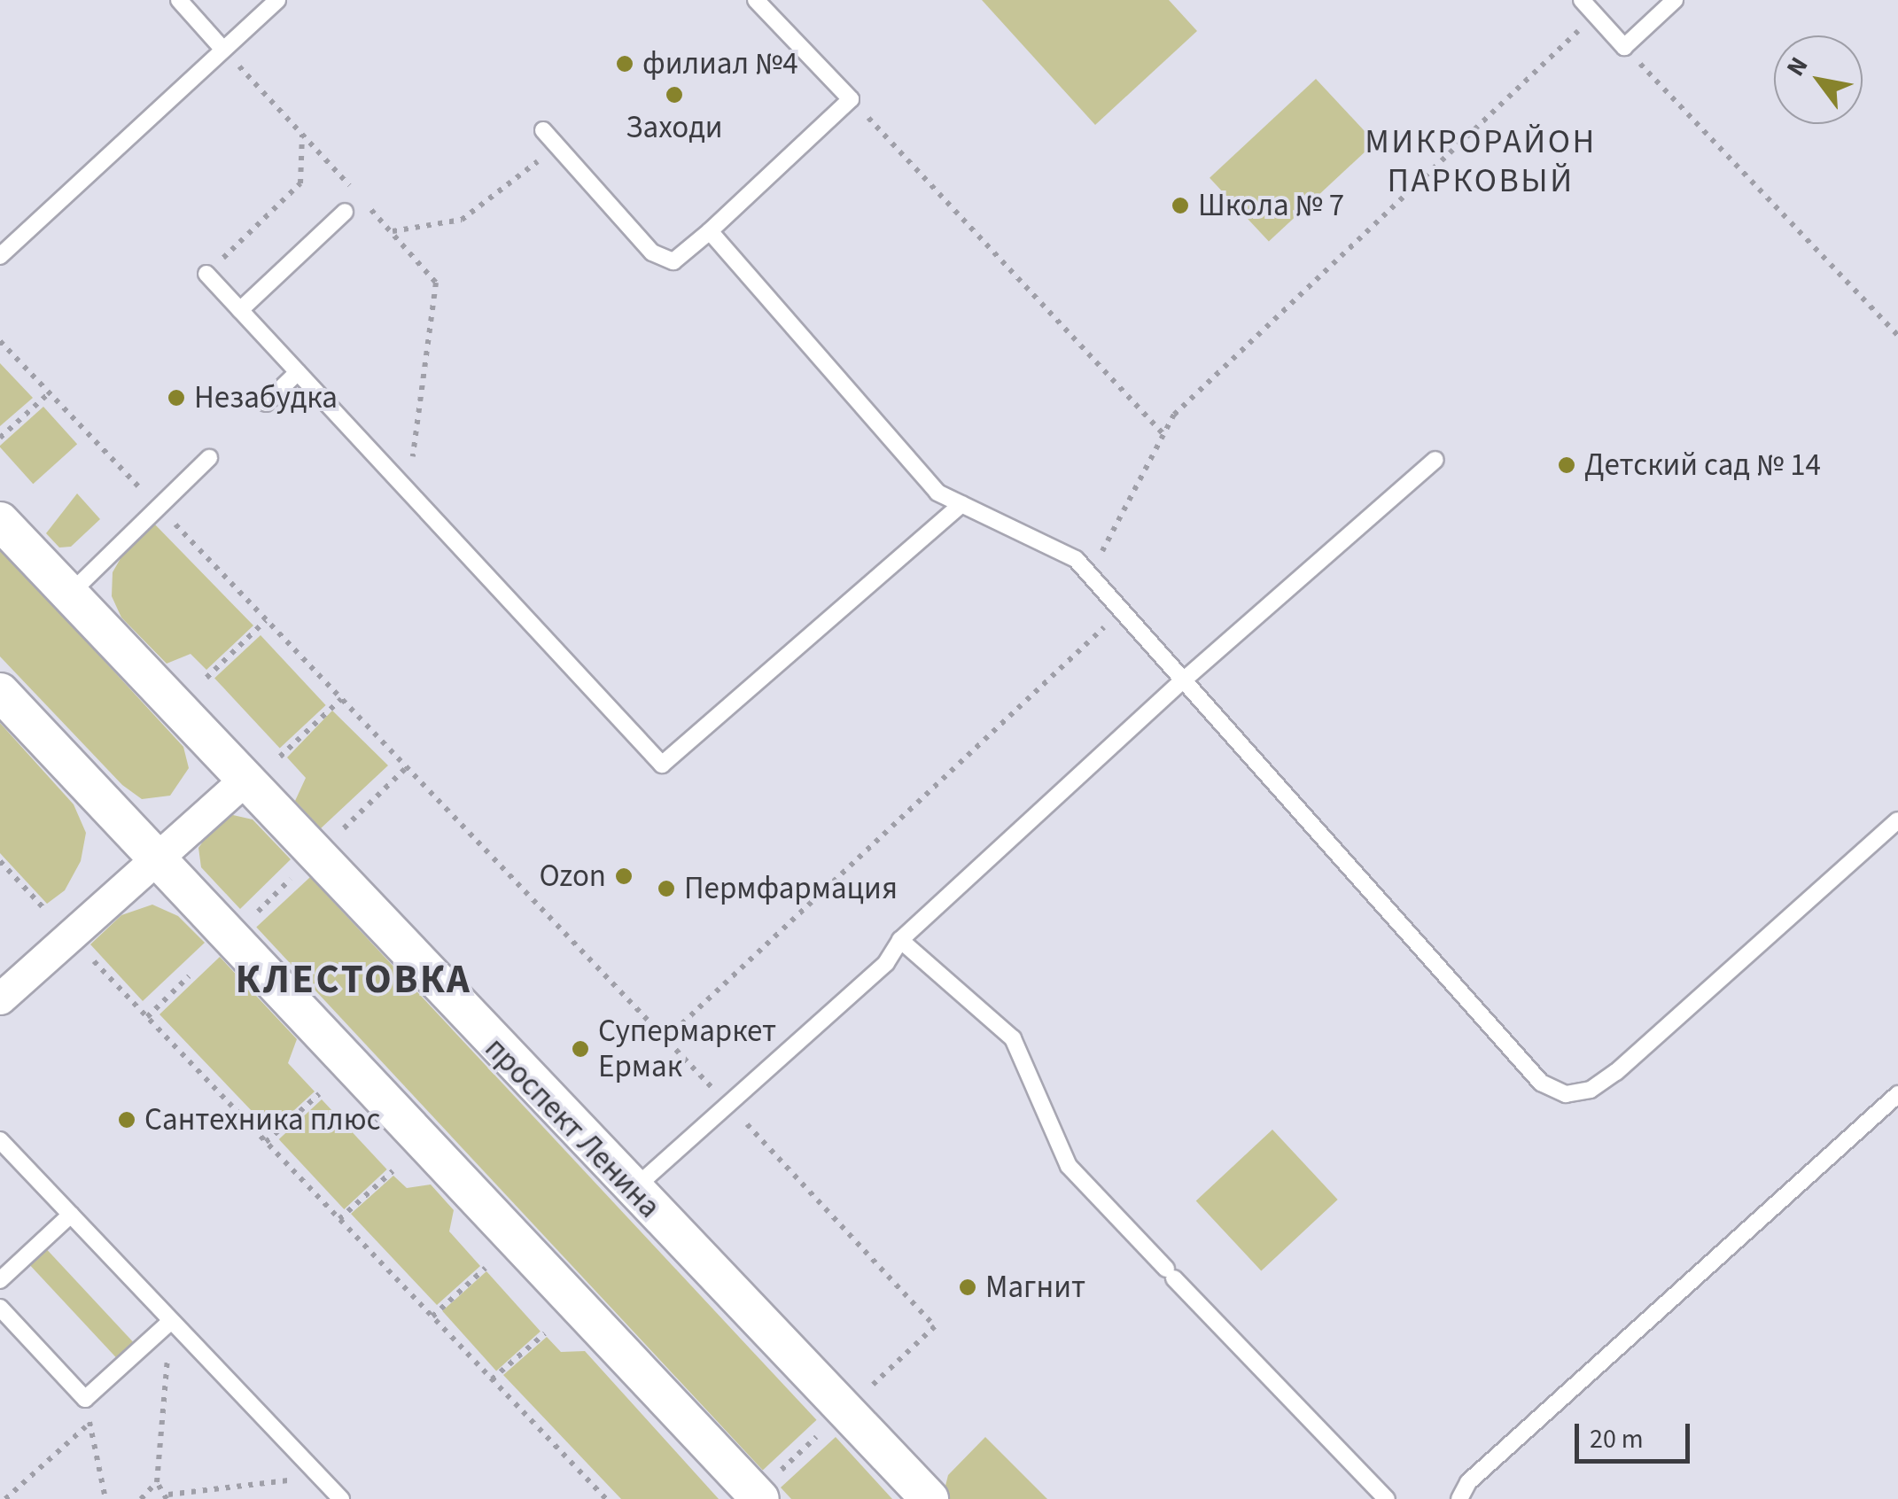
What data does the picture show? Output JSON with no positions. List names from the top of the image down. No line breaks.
{"streets":{"street":["проспект Ленина"]},"districts":["МИКРОРАЙОН ПАРКОВЫЙ","КЛЕСТОВКА"],"places":["филиал №4","Заходи","Школа № 7","Незабудка","Детский сад № 14","Ozon","Пермфармация","Супермаркет Ермак","Сантехника плюс","Магнит"],"scale_bar":"20 m","north":"top left"}
